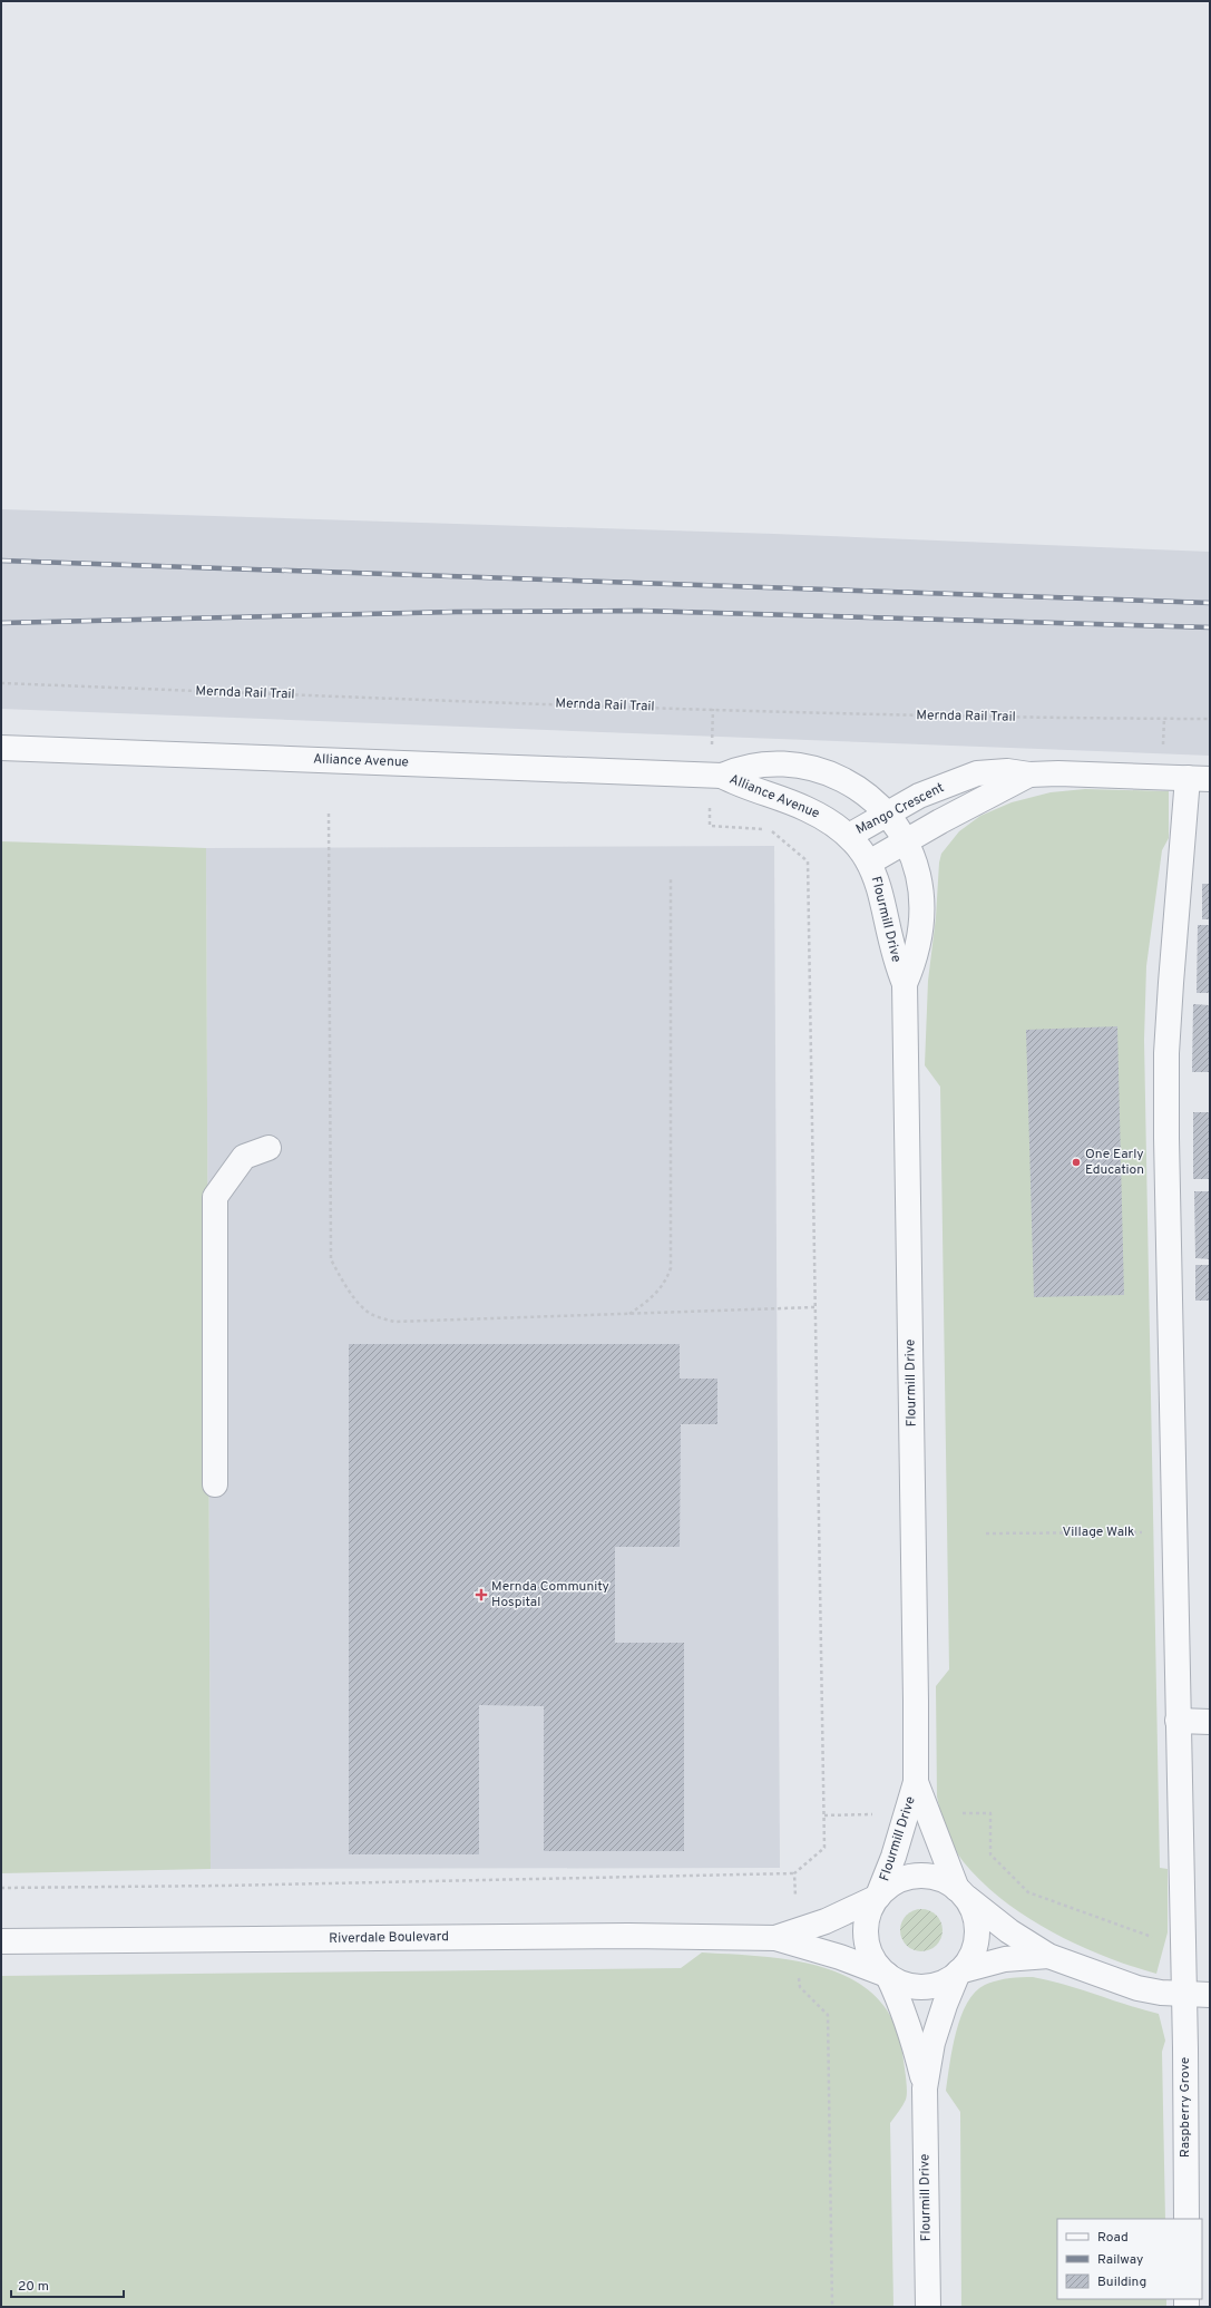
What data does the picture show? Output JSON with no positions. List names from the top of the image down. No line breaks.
{"streets":{"street":["Alliance Avenue","Mango Crescent","Flourmill Drive","Riverdale Boulevard","Raspberry Grove"],"path":["Mernda Rail Trail","Village Walk"]},"crossings":[["Alliance Avenue","Mango Crescent"],["Alliance Avenue","Flourmill Drive"],["Mango Crescent","Flourmill Drive"],["Mango Crescent","Raspberry Grove"],["Flourmill Drive","Riverdale Boulevard"],["Village Walk","Raspberry Grove"]],"places":{"other":["One Early Education"],"health":["Mernda Community Hospital"]},"legend":["Road","Railway","Building"],"scale_bar":"20 m"}
